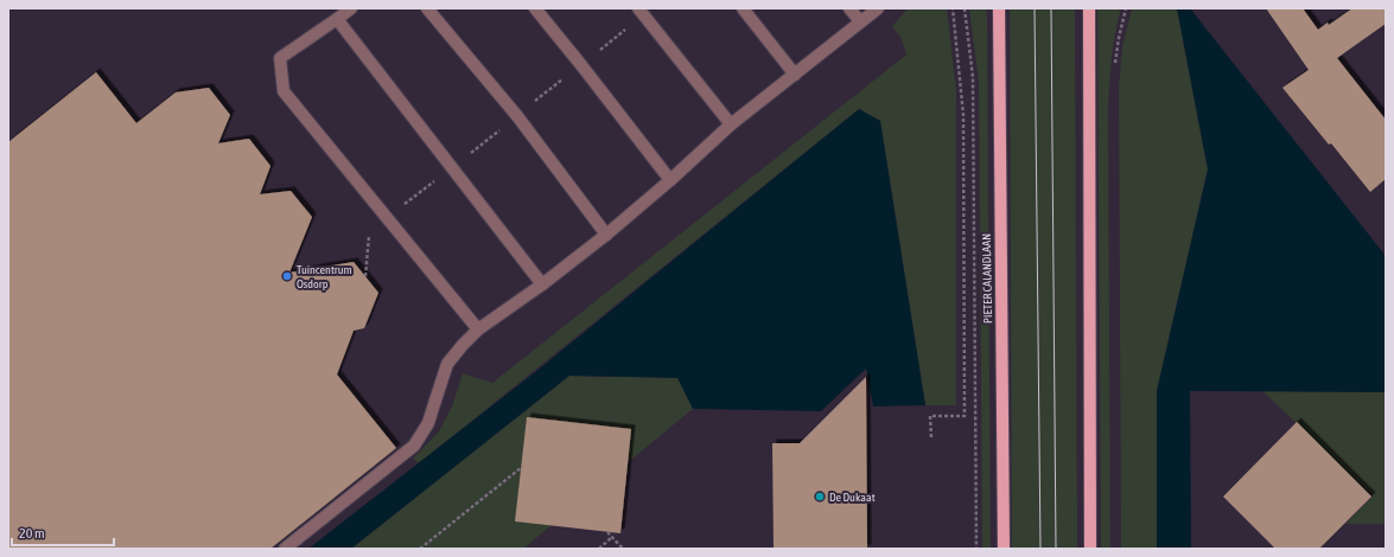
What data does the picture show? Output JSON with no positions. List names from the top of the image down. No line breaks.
{"streets":{"main road":["PIETER CALANDLAAN"]},"places":["Tuincentrum Osdorp","De Dukaat"],"scale_bar":"20 m"}
